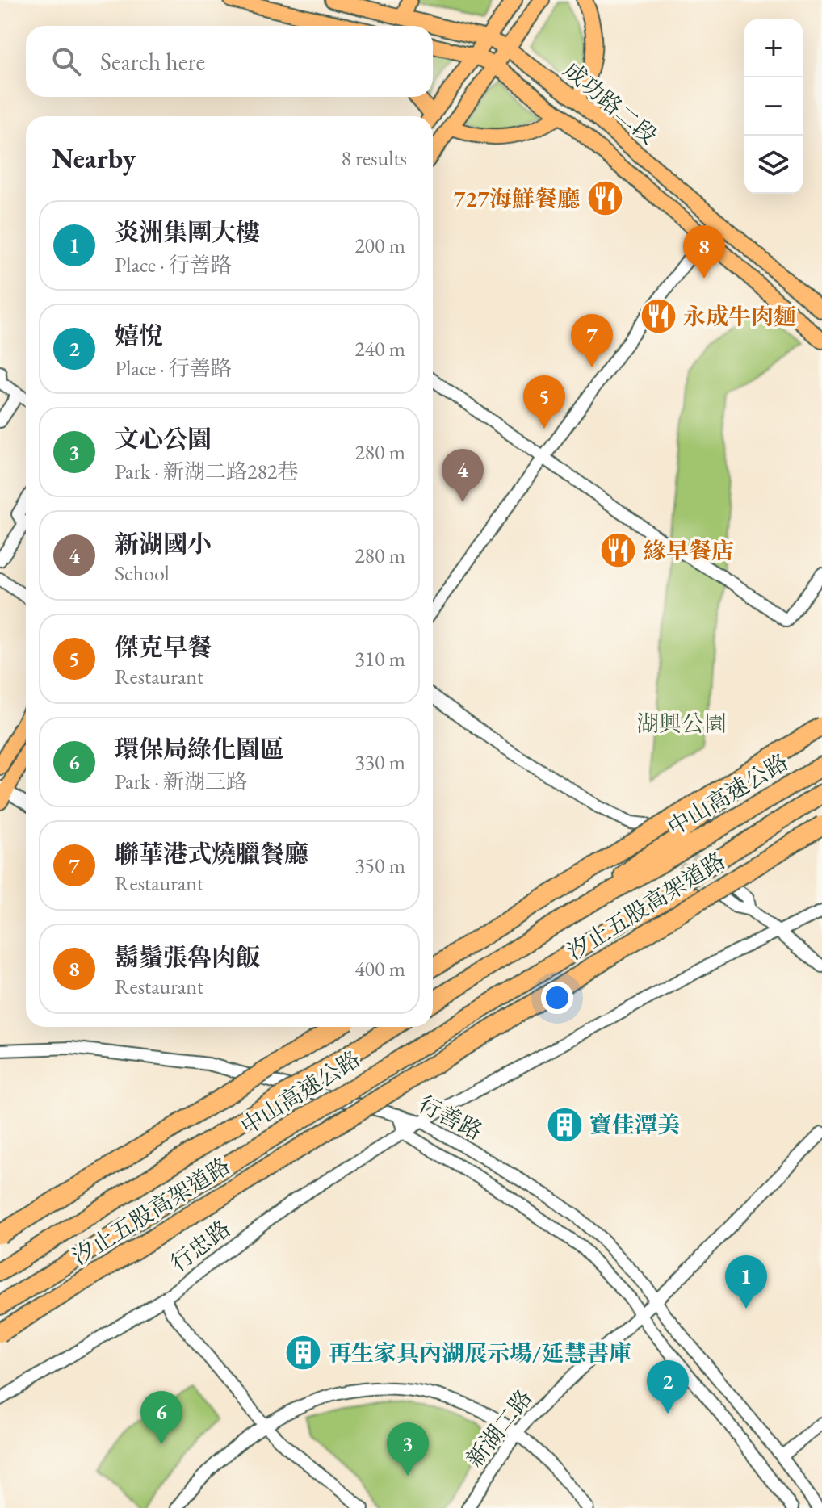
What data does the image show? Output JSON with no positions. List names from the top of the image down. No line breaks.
{"streets":{"highway":["中山高速公路","汐止五股高架道路"],"main road":["成功路二段"],"street":["行善路","行忠路","新湖二路"]},"crossings":[["行善路","行忠路"],["行善路","新湖二路"]],"parks":["湖興公園"],"places":{"restaurant":["727海鮮餐廳","永成牛肉麵","緣早餐店"],"building":["寶佳潭美","再生家具內湖展示場/延慧書庫"]},"page":{"map_buttons":["+","−"],"search":"Search here","heading":["Nearby","8 results"],"list":[{"mark":"1","name":"炎洲集團大樓","note":"Place · 行善路","value":"200 m"},{"mark":"2","name":"嬉悅","note":"Place · 行善路","value":"240 m"},{"mark":"3","name":"文心公園","note":"Park · 新湖二路282巷","value":"280 m"},{"mark":"4","name":"新湖國小","note":"School","value":"280 m"},{"mark":"5","name":"傑克早餐","note":"Restaurant","value":"310 m"},{"mark":"6","name":"環保局綠化園區","note":"Park · 新湖三路","value":"330 m"},{"mark":"7","name":"聯華港式燒臘餐廳","note":"Restaurant","value":"350 m"},{"mark":"8","name":"鬍鬚張魯肉飯","note":"Restaurant","value":"400 m"}],"pins":["8","7","5","4","1","2","6","3"]}}
